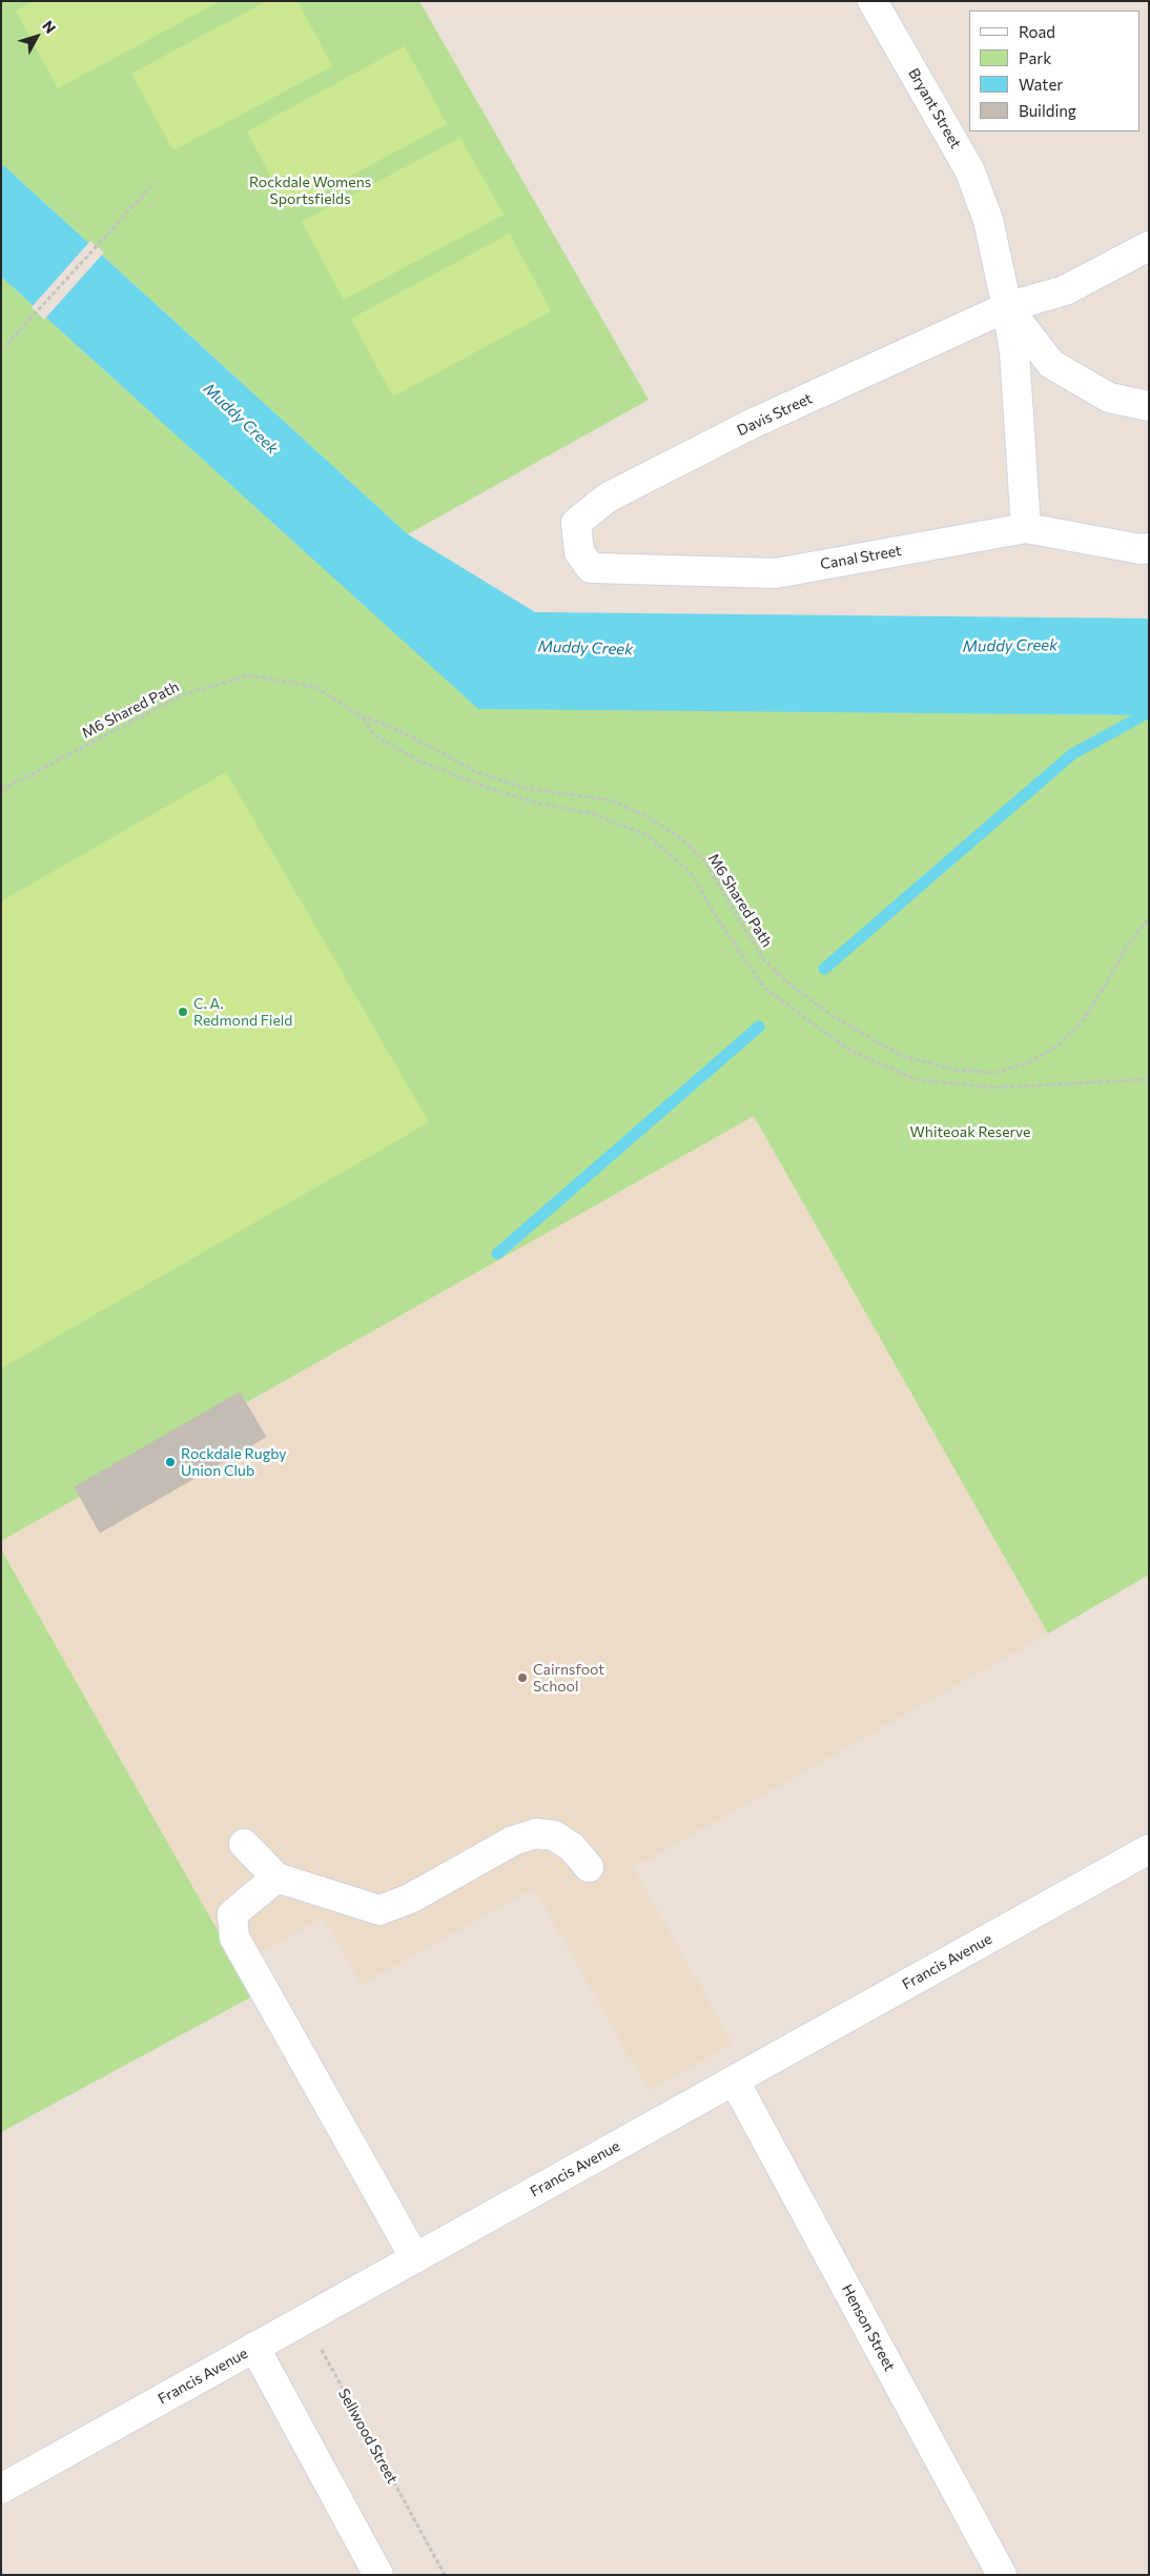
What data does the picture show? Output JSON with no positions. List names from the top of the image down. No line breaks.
{"streets":{"street":["Bryant Street","Davis Street","Canal Street","Francis Avenue","Henson Street"],"path":["M6 Shared Path","Sellwood Street"]},"crossings":[["Bryant Street","Davis Street"],["Bryant Street","Canal Street"],["Davis Street","Canal Street"],["Francis Avenue","Henson Street"],["Francis Avenue","Sellwood Street"]],"water":["Muddy Creek"],"parks":["Rockdale Womens Sportsfields","Whiteoak Reserve"],"places":["C. A. Redmond Field","Rockdale Rugby Union Club","Cairnsfoot School"],"legend":["Road","Park","Water","Building"],"north":"top right"}
